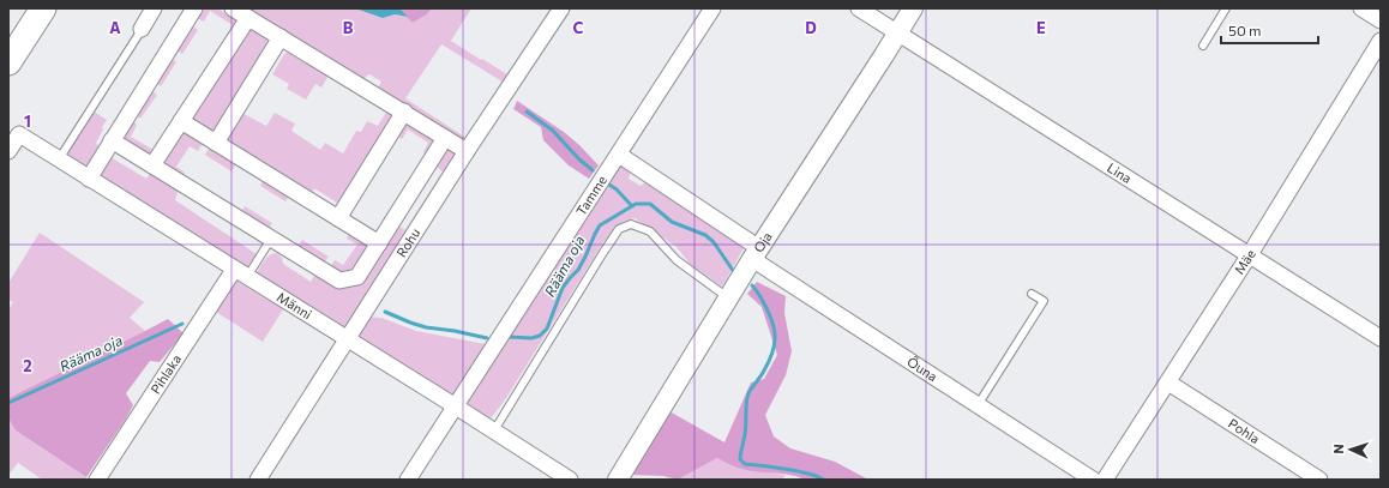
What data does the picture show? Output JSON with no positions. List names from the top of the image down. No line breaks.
{"streets":{"street":["Lina","Tamme","Oja","Rohu","Mäe","Männi","Õuna","Pihlaka","Pohla"]},"crossings":[["Lina","Oja"],["Lina","Mäe"],["Tamme","Männi"],["Tamme","Õuna"],["Oja","Õuna"],["Rohu","Männi"],["Mäe","Pohla"],["Männi","Pihlaka"]],"water":["Rääma oja"],"scale_bar":"50 m","north":"left","grid":{"columns":["A","B","C","D","E"],"rows":["1","2"]}}
